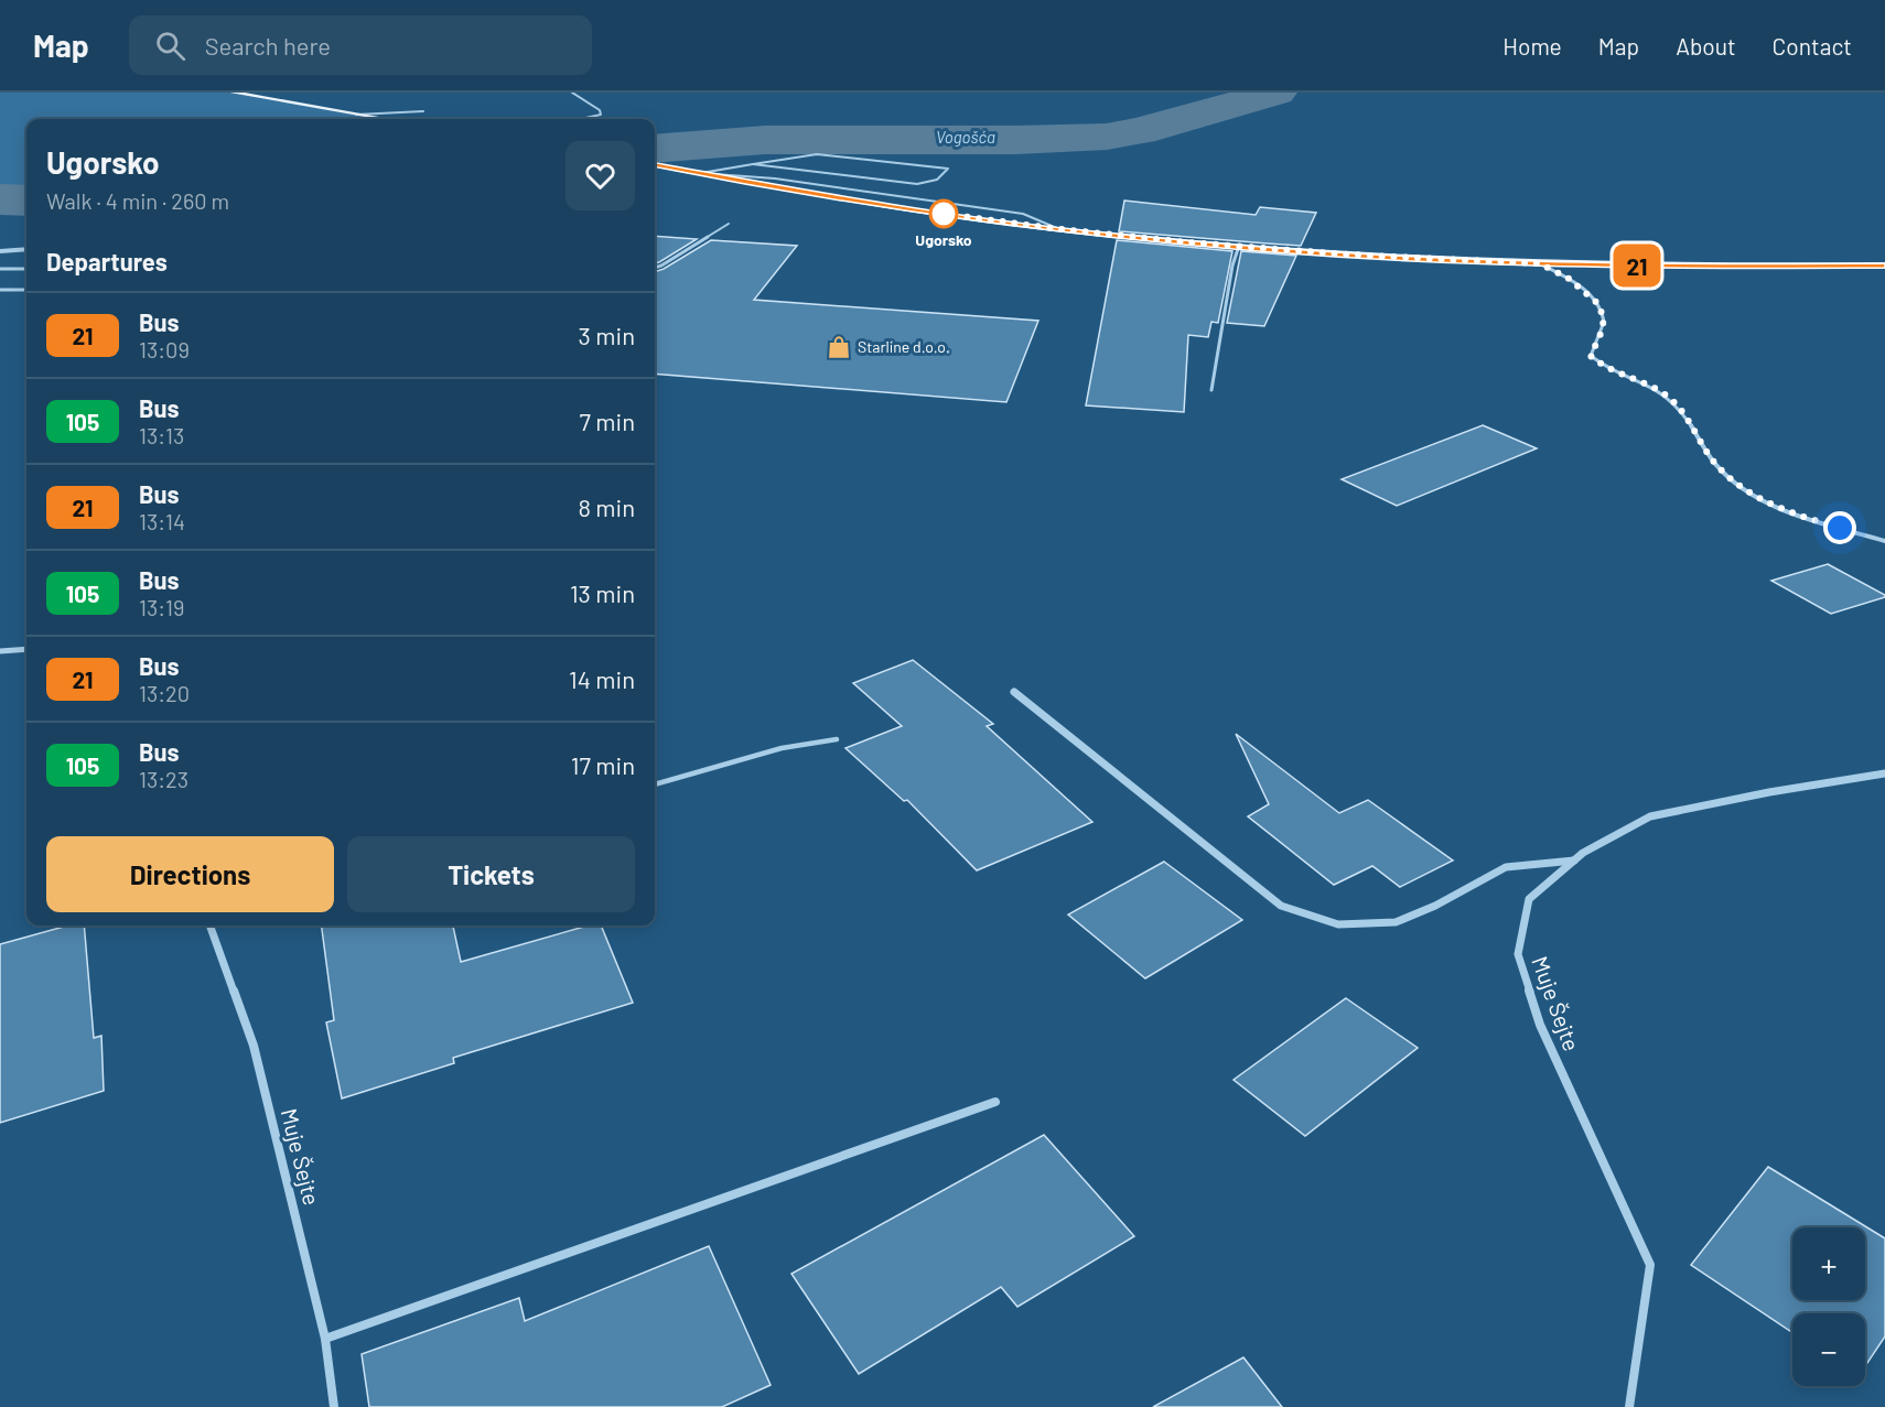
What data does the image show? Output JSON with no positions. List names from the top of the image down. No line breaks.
{"streets":{"street":["Muje Šejte"]},"water":["Vogošća"],"places":{"other":["Ugorsko"],"shop":["Starline d.o.o."]},"lines":["bus line 21"],"page":{"header":"Map","search":"Search here","nav":["Home","Map","About","Contact"],"on_map":"21","heading":[["Ugorsko","Walk · 4 min · 260 m"],"Departures"],"list":[{"mark":"21","name":"Bus","note":"13:09","value":"3 min"},{"mark":"105","name":"Bus","note":"13:13","value":"7 min"},{"mark":"21","name":"Bus","note":"13:14","value":"8 min"},{"mark":"105","name":"Bus","note":"13:19","value":"13 min"},{"mark":"21","name":"Bus","note":"13:20","value":"14 min"},{"mark":"105","name":"Bus","note":"13:23","value":"17 min"}],"buttons":["Directions","Tickets"],"map_buttons":["+","−"]}}
